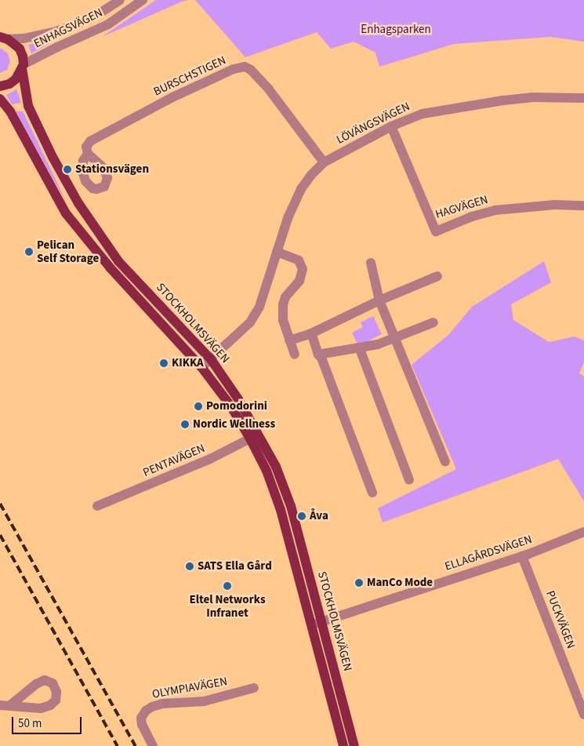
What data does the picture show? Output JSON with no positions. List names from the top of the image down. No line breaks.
{"streets":{"main road":["STOCKHOLMSVÄGEN"],"street":["ENHAGSVÄGEN","BURSCHSTIGEN","LÖVÄNGSVÄGEN","HAGVÄGEN","PENTAVÄGEN","ELLAGÅRDSVÄGEN","PUCKVÄGEN","OLYMPIAVÄGEN"]},"crossings":[["ENHAGSVÄGEN","STOCKHOLMSVÄGEN"],["BURSCHSTIGEN","LÖVÄNGSVÄGEN"],["LÖVÄNGSVÄGEN","HAGVÄGEN"],["LÖVÄNGSVÄGEN","STOCKHOLMSVÄGEN"],["STOCKHOLMSVÄGEN","PENTAVÄGEN"],["STOCKHOLMSVÄGEN","ELLAGÅRDSVÄGEN"],["ELLAGÅRDSVÄGEN","PUCKVÄGEN"]],"parks":["Enhagsparken"],"places":["Stationsvägen","Pelican Self Storage","KIKKA","Pomodorini","Nordic Wellness","Åva","SATS Ella Gård","ManCo Mode","Eltel Networks Infranet"],"scale_bar":"50 m"}
